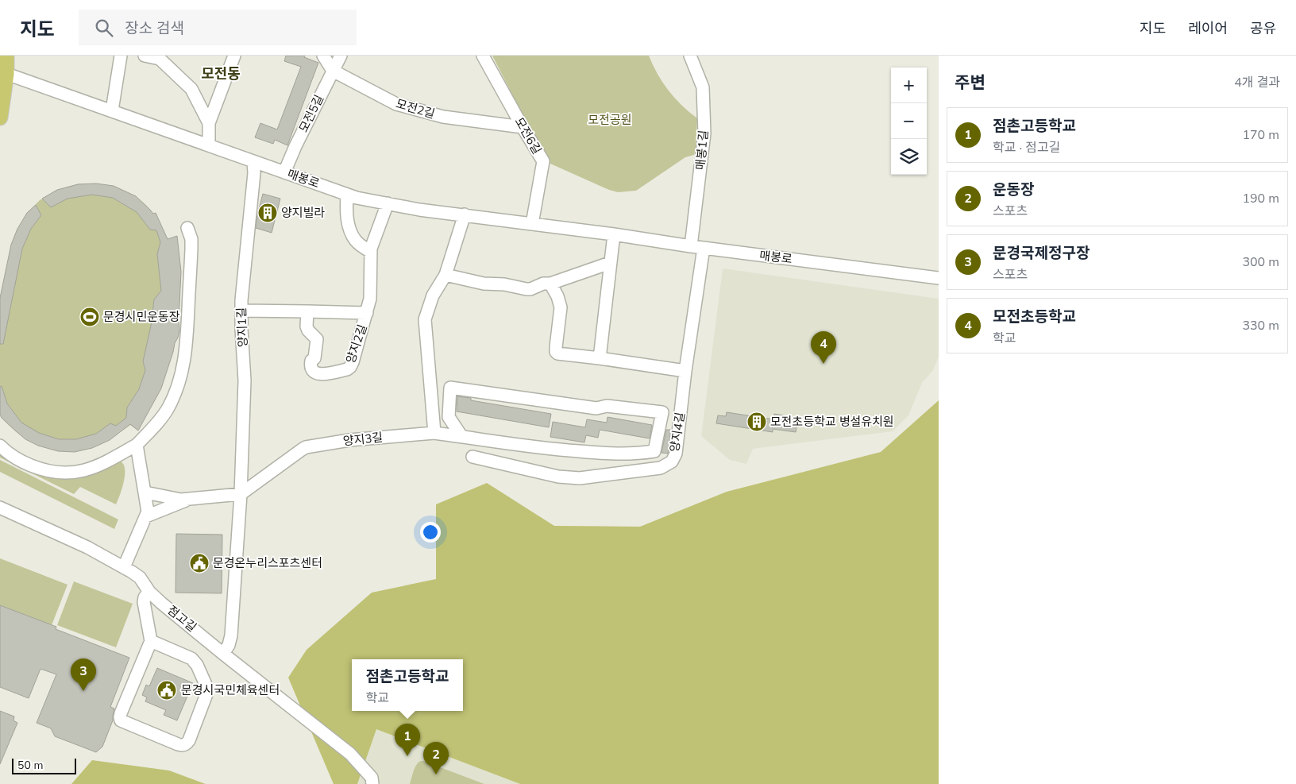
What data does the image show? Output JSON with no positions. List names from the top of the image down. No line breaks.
{"streets":{"street":["모전2길","모전5길","모전6길","매봉1길","매봉로","양지1길","양지2길","양지4길","양지3길","점고길"]},"crossings":[["모전2길","모전5길"],["모전2길","모전6길"],["모전5길","매봉로"],["모전6길","매봉로"],["매봉1길","매봉로"],["매봉로","양지1길"],["매봉로","양지2길"],["매봉로","양지4길"],["양지1길","양지2길"],["양지1길","양지3길"],["양지1길","점고길"]],"districts":["모전동"],"parks":["모전공원"],"places":{"building":["양지빌라","모전초등학교 병설유치원"],"sports":["문경시민운동장"],"public building":["문경온누리스포츠센터","문경시국민체육센터"]},"scale_bar":"50 m","page":{"header":"지도","search":"장소 검색","nav":["지도","레이어","공유"],"heading":["주변","4개 결과"],"map_buttons":["+","−"],"list":[{"mark":"1","name":"점촌고등학교","note":"학교 · 점고길","value":"170 m"},{"mark":"2","name":"운동장","note":"스포츠","value":"190 m"},{"mark":"3","name":"문경국제정구장","note":"스포츠","value":"300 m"},{"mark":"4","name":"모전초등학교","note":"학교","value":"330 m"}],"pins":["4","3","1","2"],"popup":["점촌고등학교","학교"],"scale":"50 m"}}
